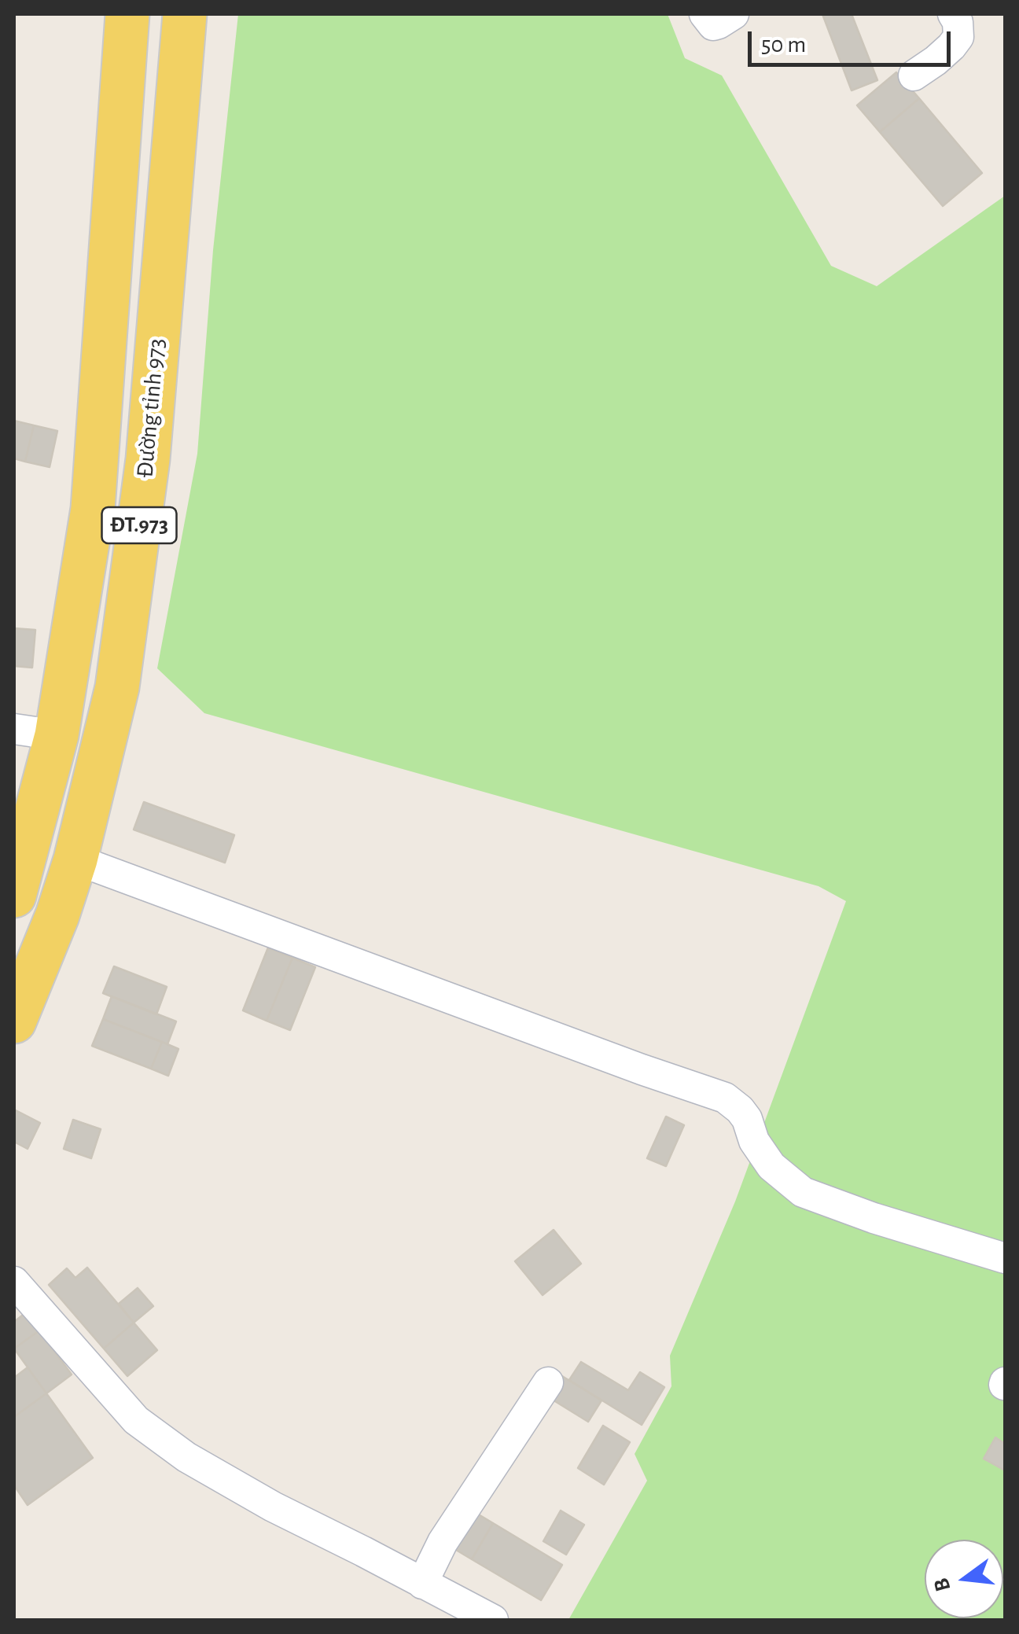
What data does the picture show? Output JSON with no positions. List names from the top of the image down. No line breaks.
{"streets":{"main road":["Đường tỉnh 973","ĐT.973"]},"scale_bar":"50 m","north":"left"}
